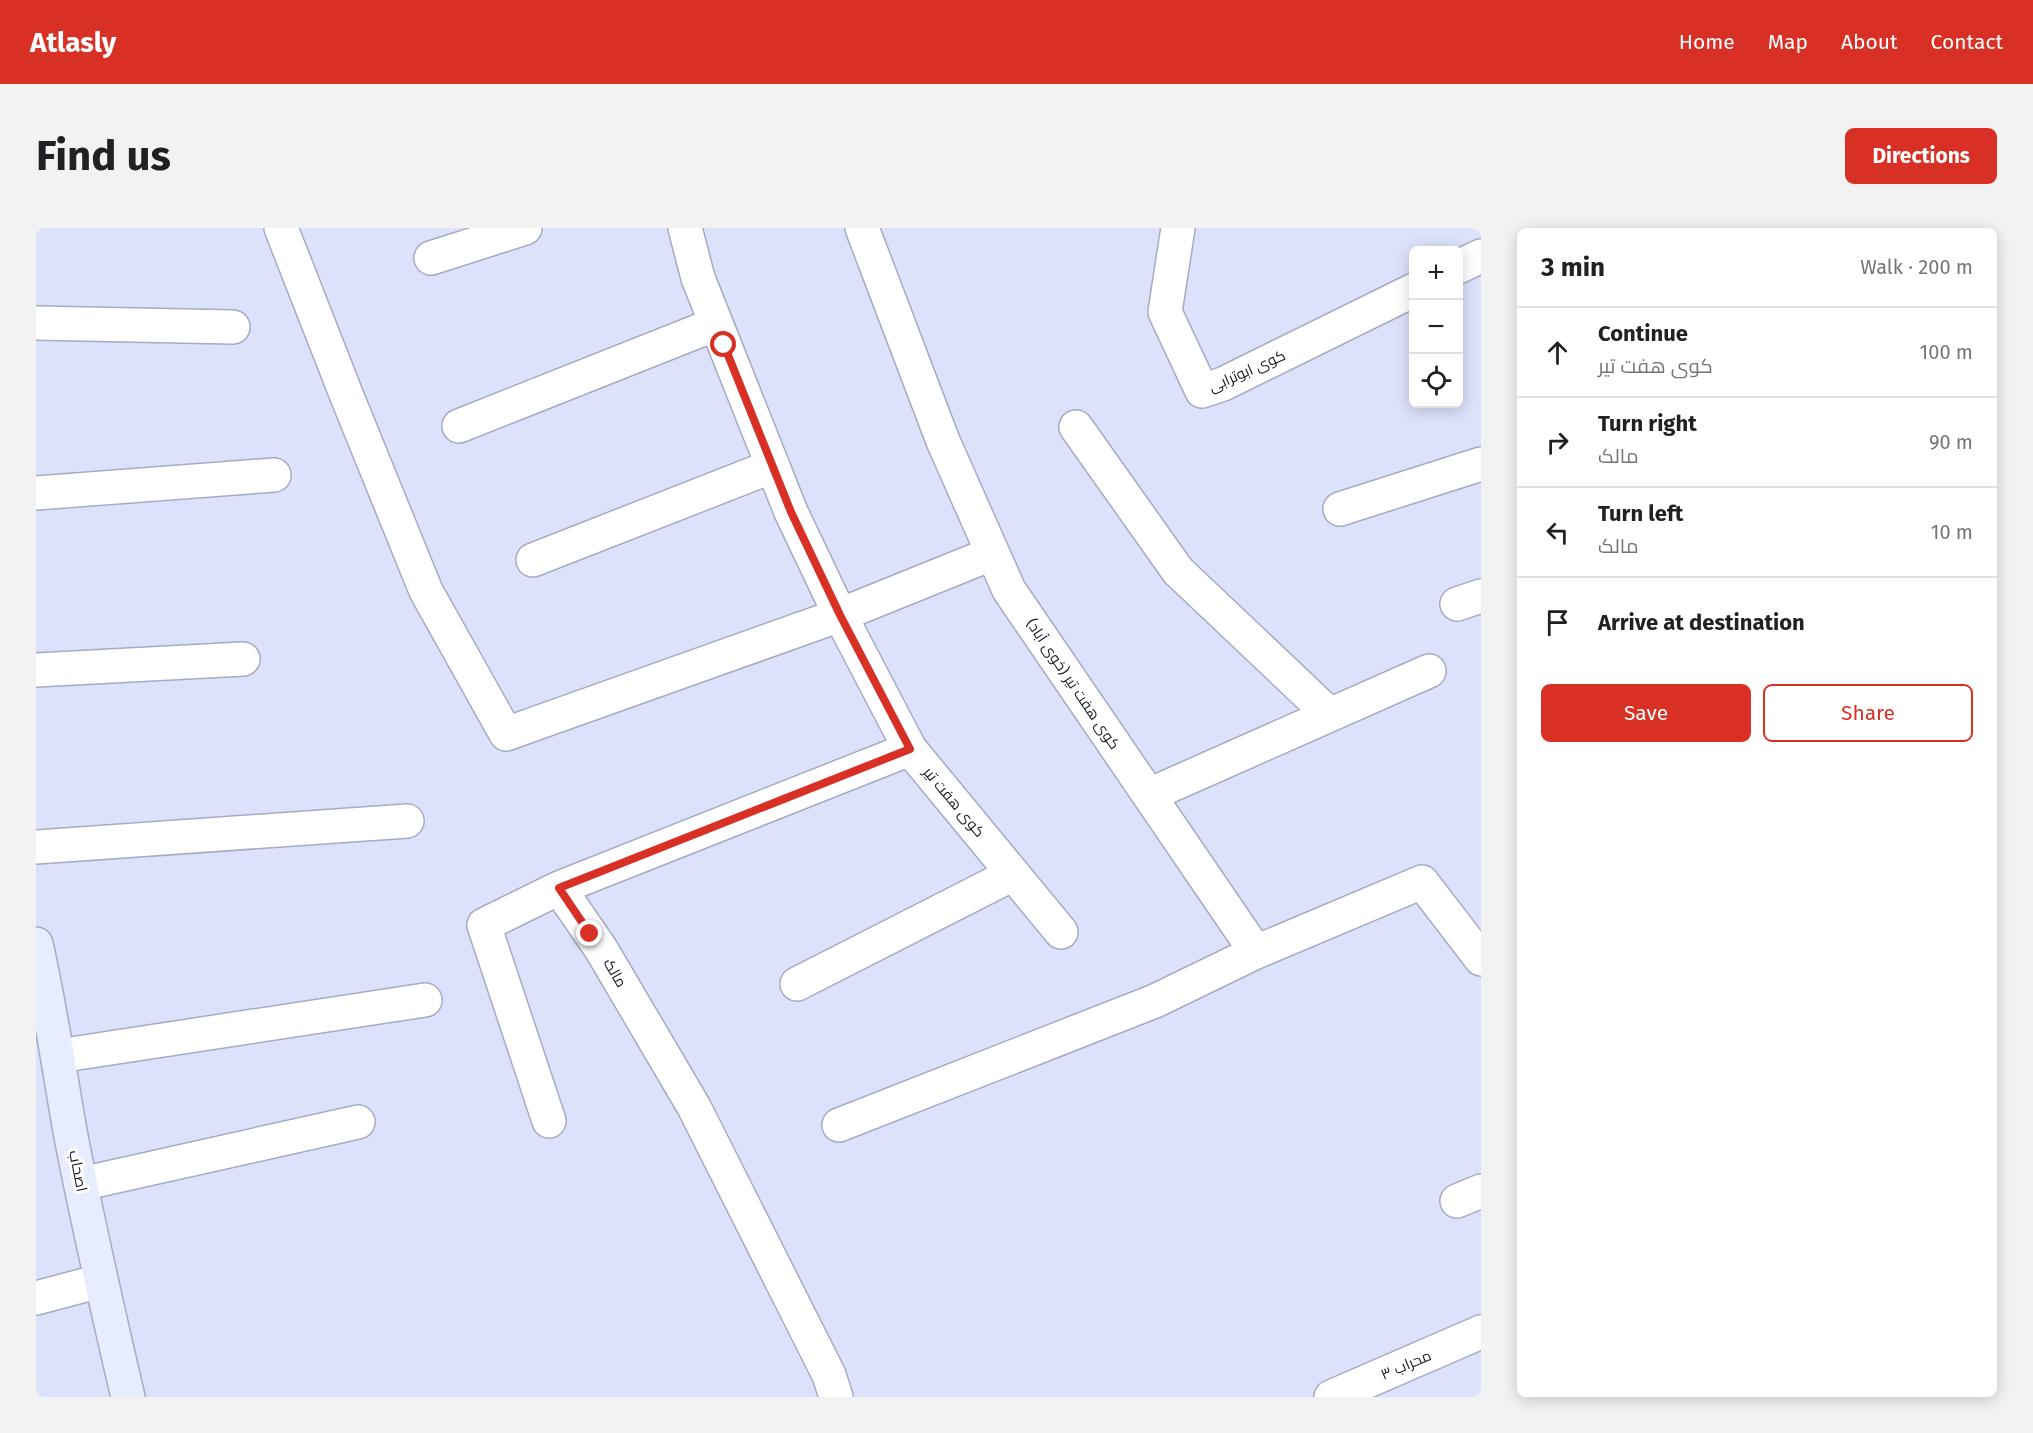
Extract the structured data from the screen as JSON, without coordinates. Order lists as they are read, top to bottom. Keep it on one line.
{"streets":{"main road":["اصحاب"],"street":["کوی ابوترابی","کوی هفت تیر (خوی آباد)","کوی هفت تیر","مالک","محراب ۳"]},"page":{"header":"Atlasly","nav":["Home","Map","About","Contact"],"buttons":["Directions",["Save","Share"]],"title":"Find us","heading":["3 min","Walk · 200 m"],"map_buttons":["+","−"],"list":[["Continue","کوی هفت تیر","100 m"],["Turn right","مالک","90 m"],["Turn left","مالک","10 m"],"Arrive at destination"]}}
